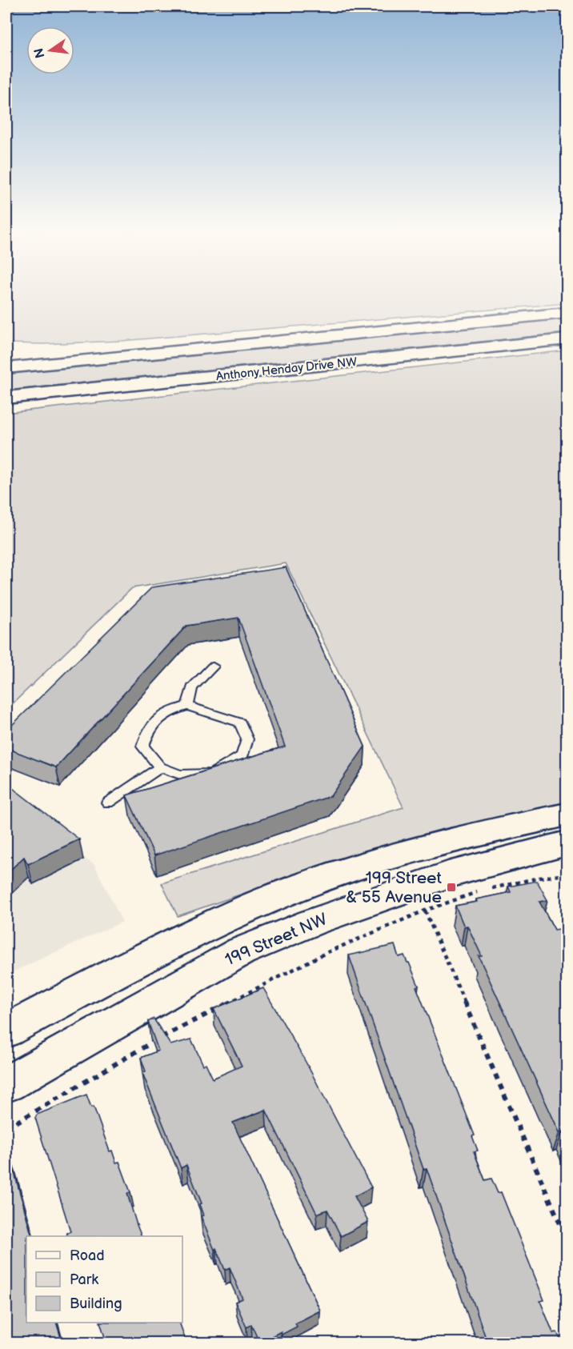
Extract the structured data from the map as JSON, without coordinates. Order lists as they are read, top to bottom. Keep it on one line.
{"streets":{"main road":["Anthony Henday Drive NW","199 Street NW"]},"places":{"transit":["199 Street & 55 Avenue"]},"legend":["Road","Park","Building"],"north":"left"}
